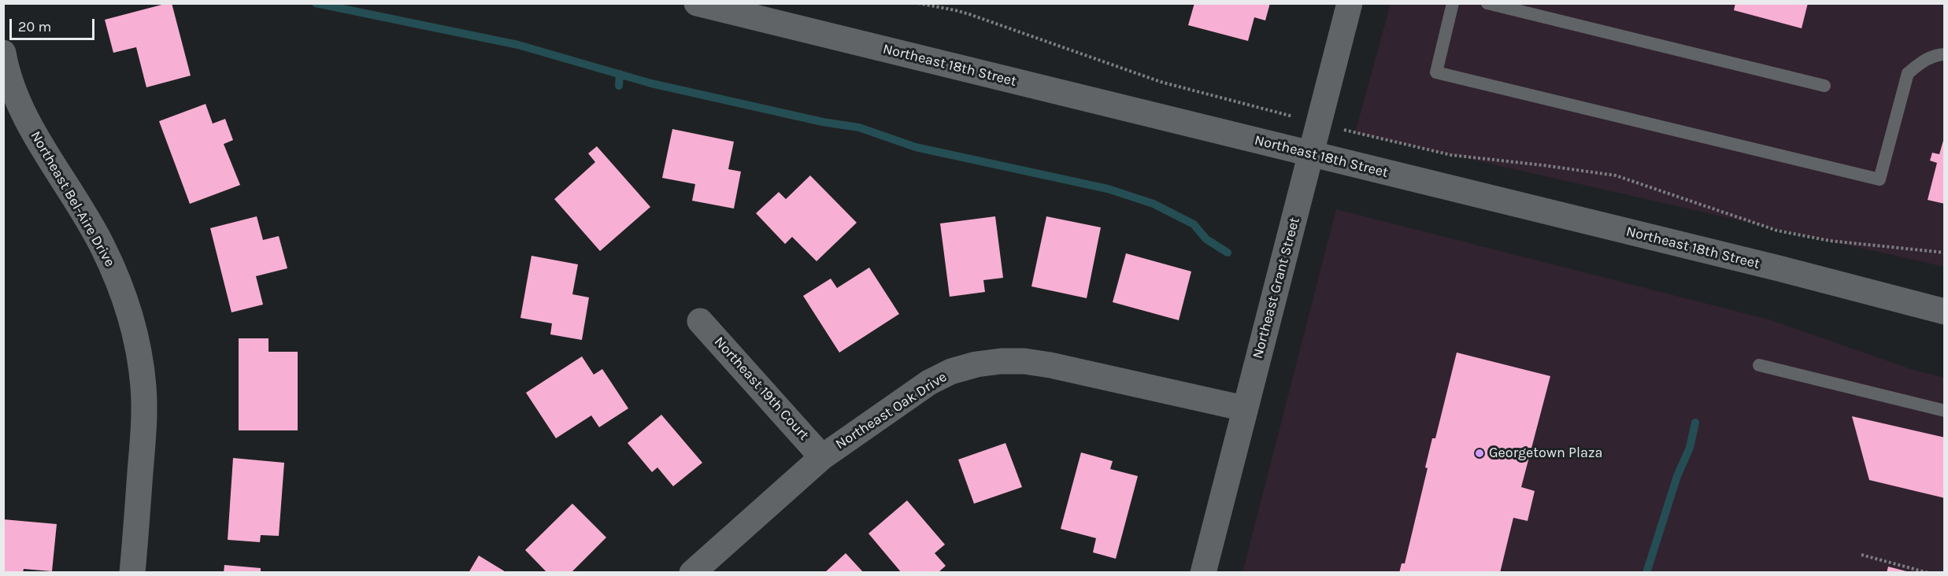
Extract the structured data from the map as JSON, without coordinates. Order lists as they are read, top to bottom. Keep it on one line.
{"streets":{"street":["Northeast 18th Street","Northeast Bel-Aire Drive","Northeast Grant Street","Northeast 19th Court","Northeast Oak Drive"]},"crossings":[["Northeast 18th Street","Northeast Grant Street"],["Northeast Grant Street","Northeast Oak Drive"],["Northeast 19th Court","Northeast Oak Drive"]],"places":["Georgetown Plaza"],"scale_bar":"20 m"}
